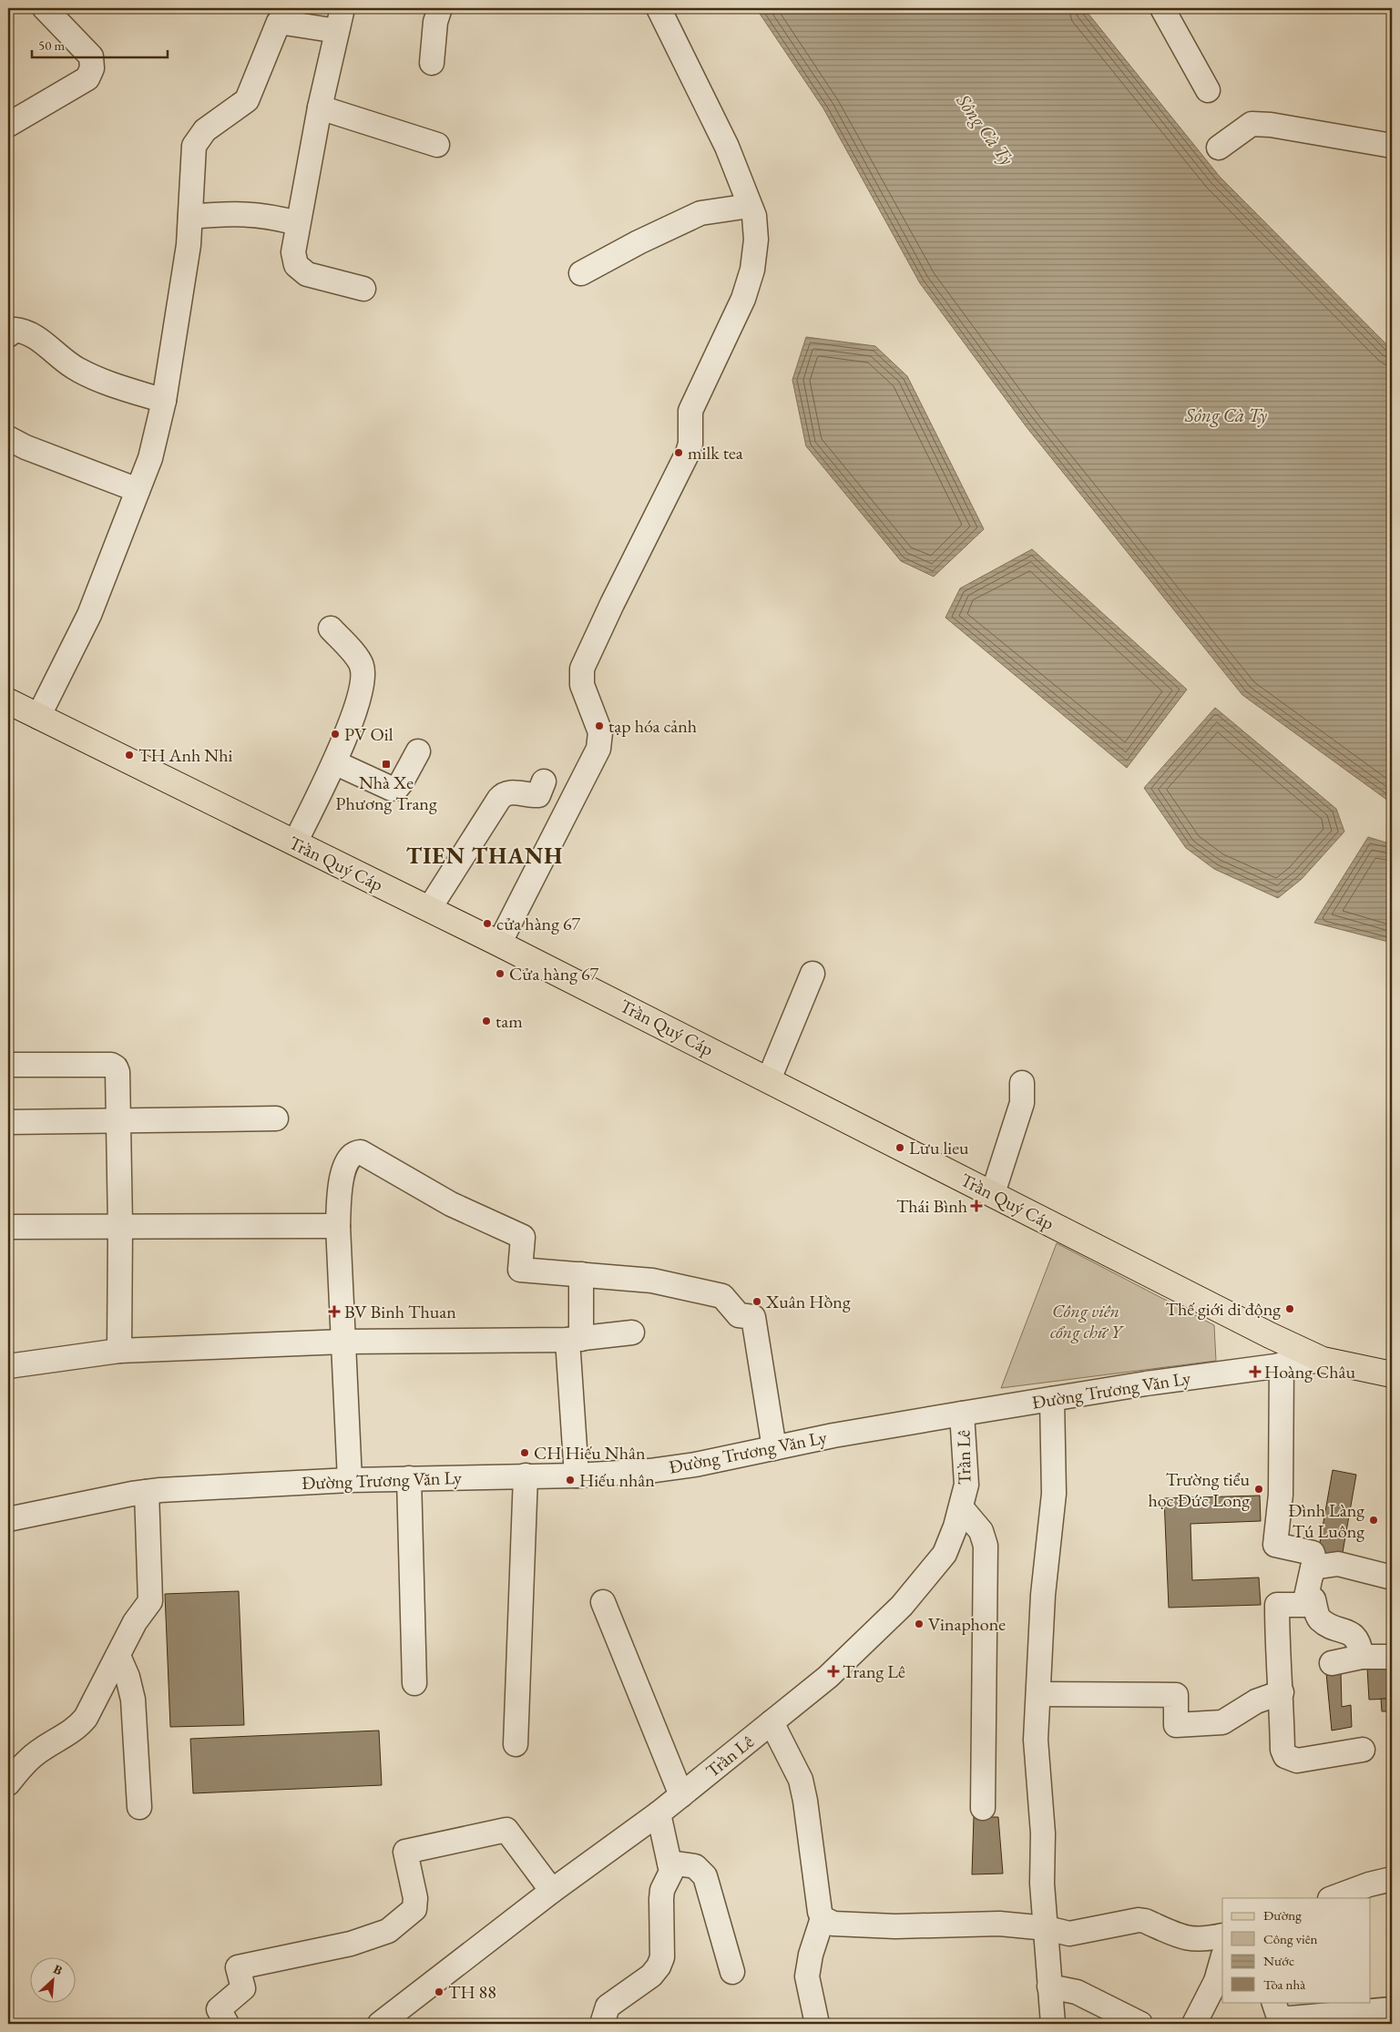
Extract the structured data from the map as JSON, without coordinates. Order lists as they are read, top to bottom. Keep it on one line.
{"streets":{"main road":["Trần Quý Cáp"],"street":["Đường Trương Văn Ly","Trần Lê"]},"crossings":[["Trần Quý Cáp","Đường Trương Văn Ly"],["Đường Trương Văn Ly","Trần Lê"]],"districts":["TIEN THANH"],"water":["Sông Cà Ty"],"parks":["Công viên cổng chữ Y"],"places":{"other":["milk tea","tạp hóa cảnh","PV Oil","TH Anh Nhi","cửa hàng 67","Cửa hàng 67","tam","Lưu lieu","Xuân Hồng","Thế giới di động","CH Hiếu Nhân","Hiếu nhân","Trường tiểu học Đức Long","Đình Làng Tú Luông","Vinaphone","TH 88"],"transit":["Nhà Xe Phương Trang"],"health":["Thái Bình","BV Binh Thuan","Hoàng Châu","Trang Lê"]},"legend":["Đường","Công viên","Nước","Tòa nhà"],"scale_bar":"50 m","north":"top right"}
